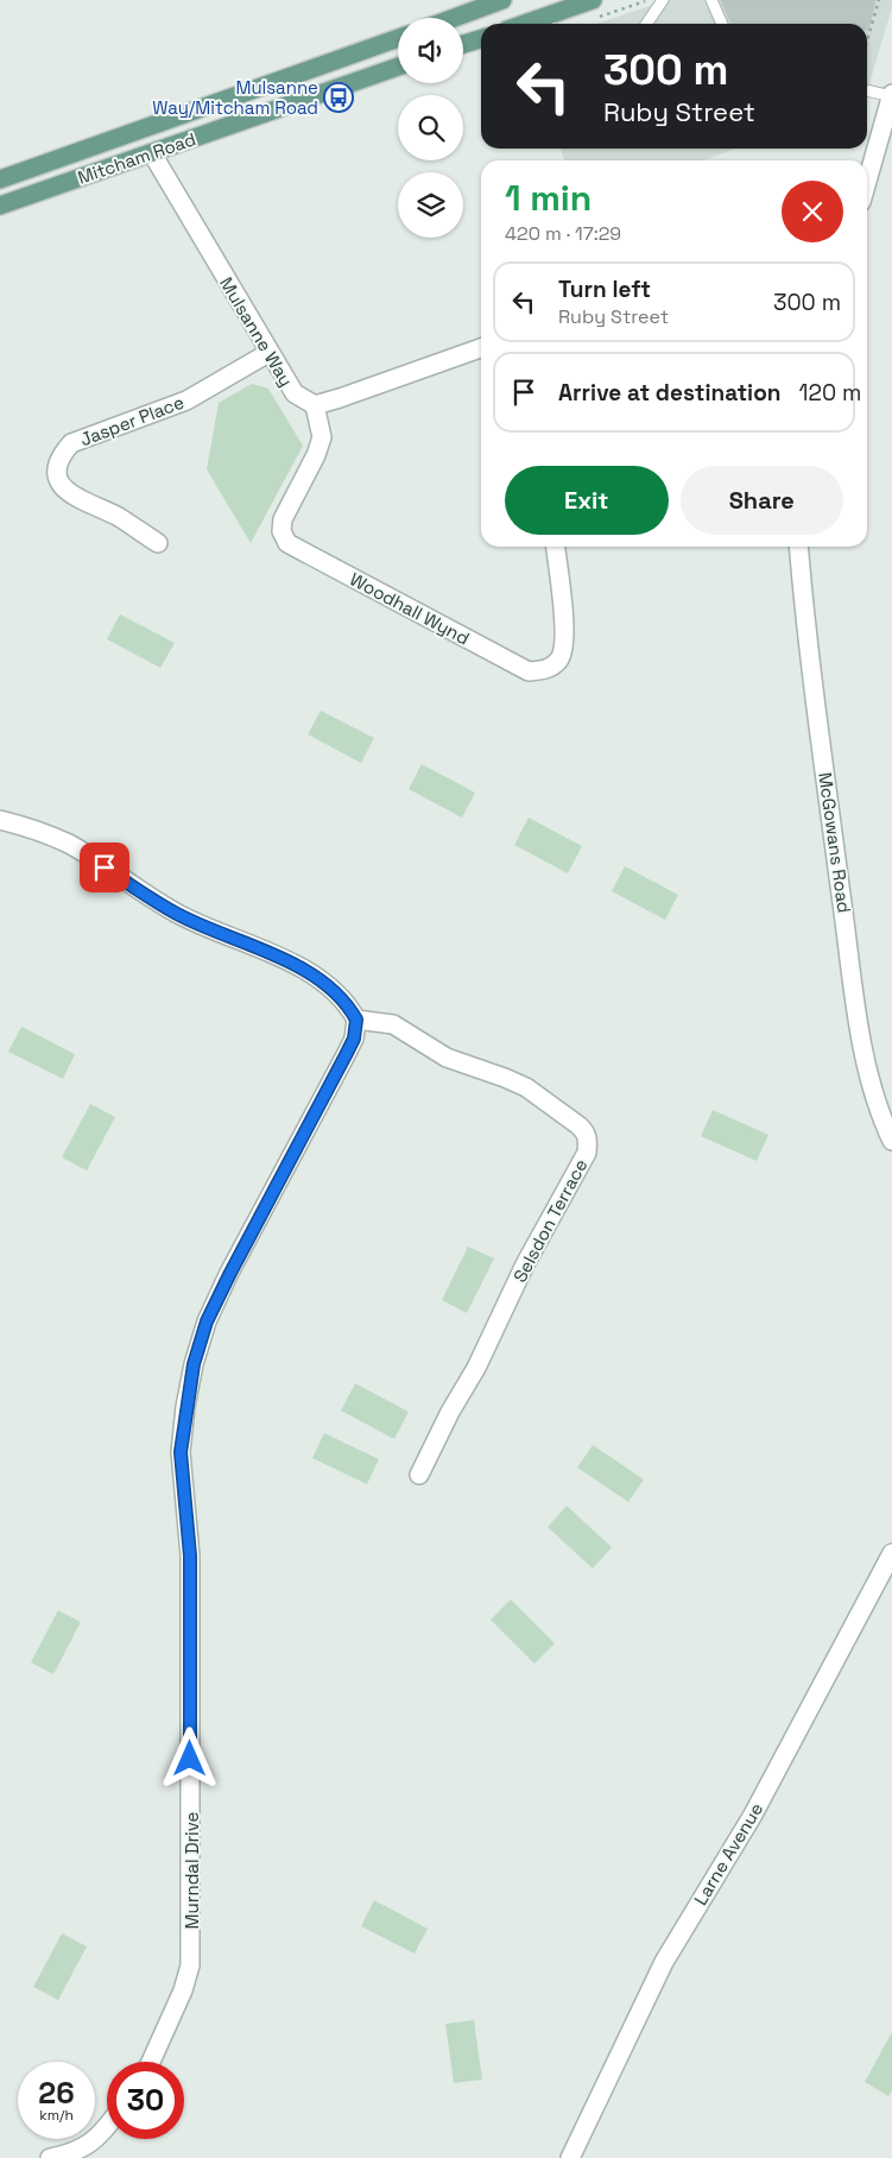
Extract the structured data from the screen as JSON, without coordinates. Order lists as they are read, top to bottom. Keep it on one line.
{"streets":{"main road":["Mitcham Road"],"street":["Mulsanne Way","Jasper Place","Woodhall Wynd","McGowans Road","Selsdon Terrace","Larne Avenue","Murndal Drive"]},"crossings":[["Mitcham Road","Mulsanne Way"],["Mulsanne Way","Jasper Place"],["Mulsanne Way","Woodhall Wynd"],["Selsdon Terrace","Murndal Drive"]],"places":{"bus stop":["Mulsanne Way/Mitcham Road"]},"page":{"turn":["300 m","Ruby Street"],"heading":["1 min","420 m · 17:29"],"list":[{"name":"Turn left","note":"Ruby Street","value":"300 m"},{"name":"Arrive at destination","value":"120 m"}],"buttons":["Exit","Share"],"speed":"26 km/h","limit":"30"}}
